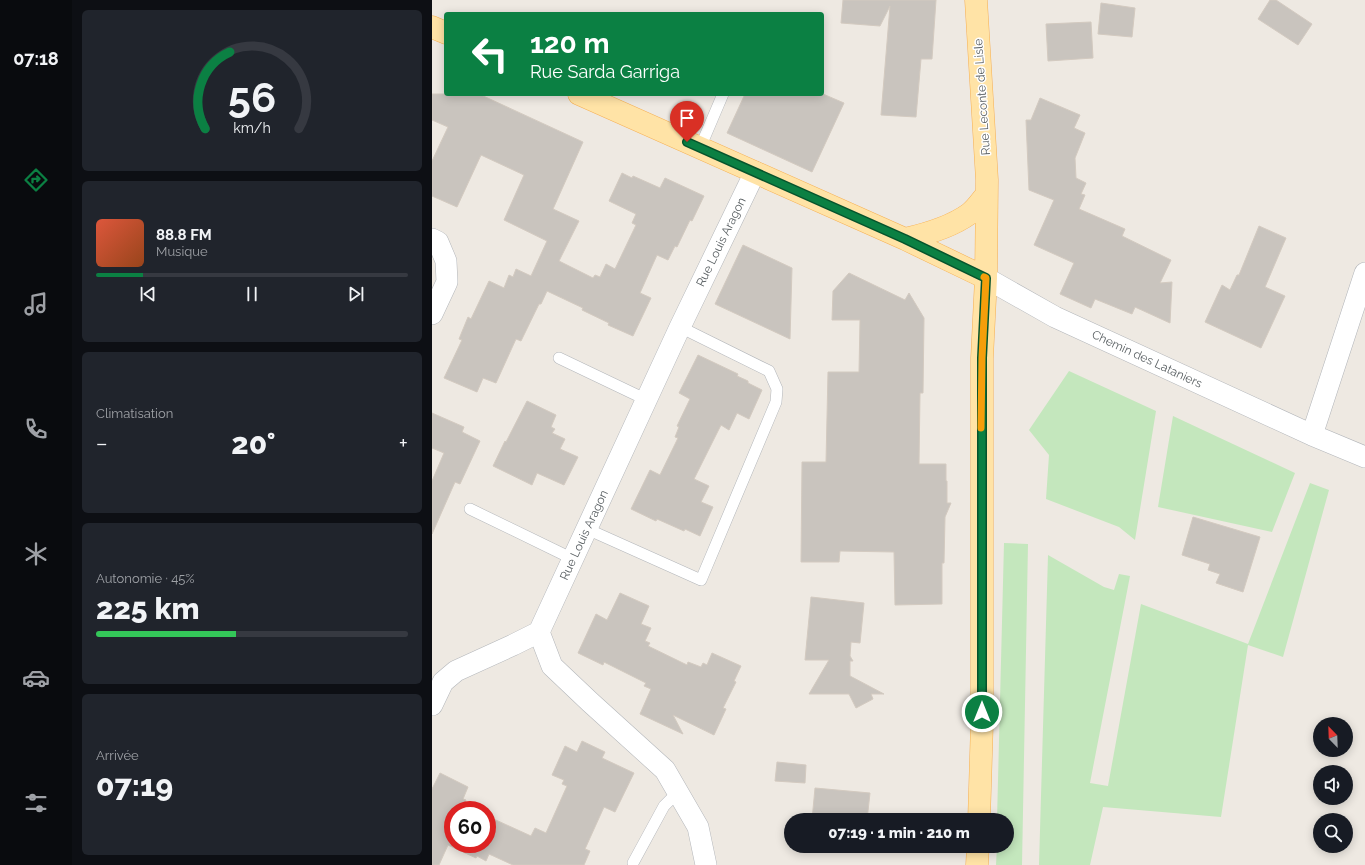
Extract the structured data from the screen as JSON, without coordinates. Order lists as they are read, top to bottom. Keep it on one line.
{"streets":{"main road":["Rue Leconte de Lisle"],"street":["Rue Louis Aragon","Chemin des Lataniers"]},"crossings":[["Rue Leconte de Lisle","Chemin des Lataniers"]],"north":"top left","page":{"tabs":"07:18","turn":["120 m","Rue Sarda Garriga"],"song":["88.8 FM","Musique"],"tile":["Climatisation",["Autonomie · 45%","225 km"],["Arrivée","07:19"]],"heat":["−","20°","+"],"limit":"60","trip":"07:19 · 1 min · 210 m","gauge":["56","km/h"]}}
